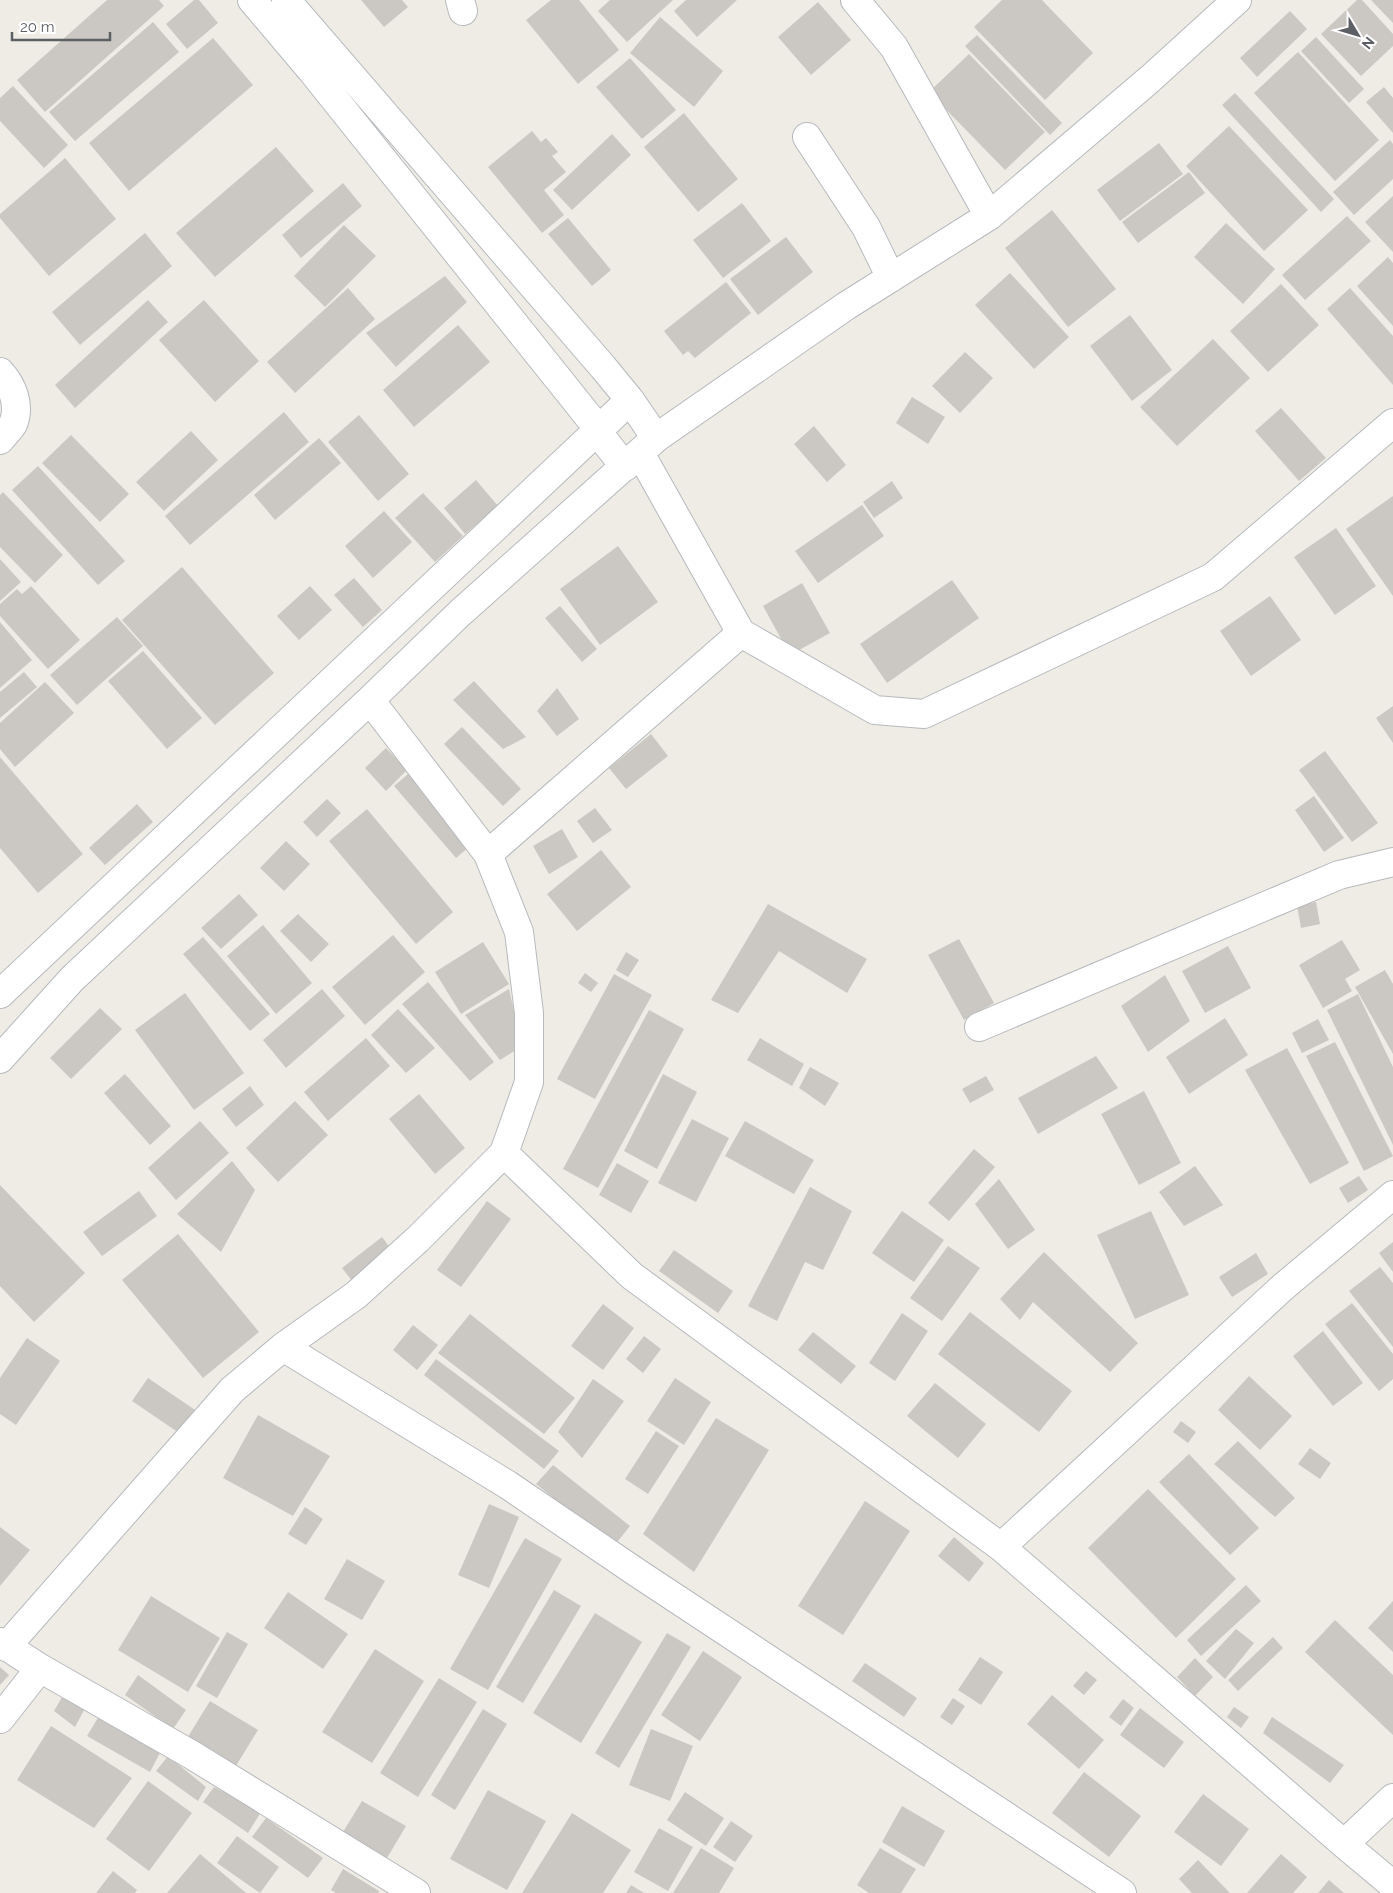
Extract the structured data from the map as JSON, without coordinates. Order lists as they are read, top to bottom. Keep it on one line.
{"scale_bar":"20 m","north":"bottom right"}
